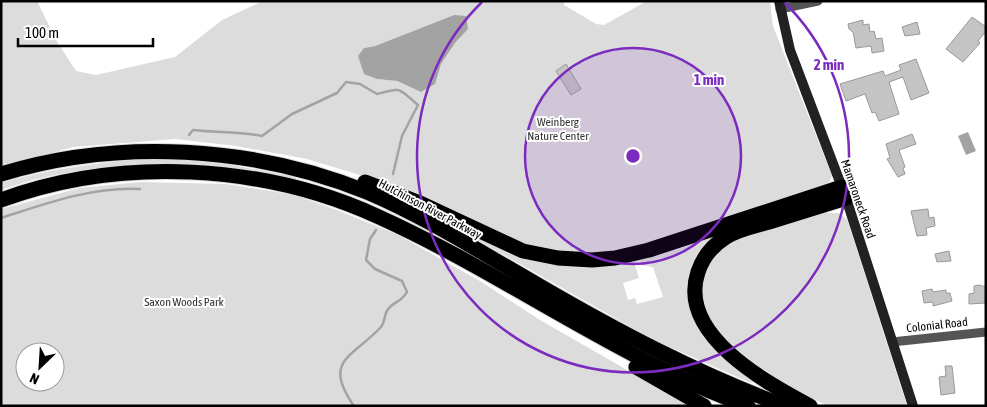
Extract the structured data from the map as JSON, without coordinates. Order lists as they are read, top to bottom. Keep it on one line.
{"streets":{"highway":["Hutchinson River Parkway"],"street":["Mamaroneck Road","Colonial Road"]},"crossings":[["Mamaroneck Road","Colonial Road"]],"parks":["Weinberg Nature Center","Saxon Woods Park"],"scale_bar":"100 m","north":"bottom left","rings":["2 min","1 min"]}
